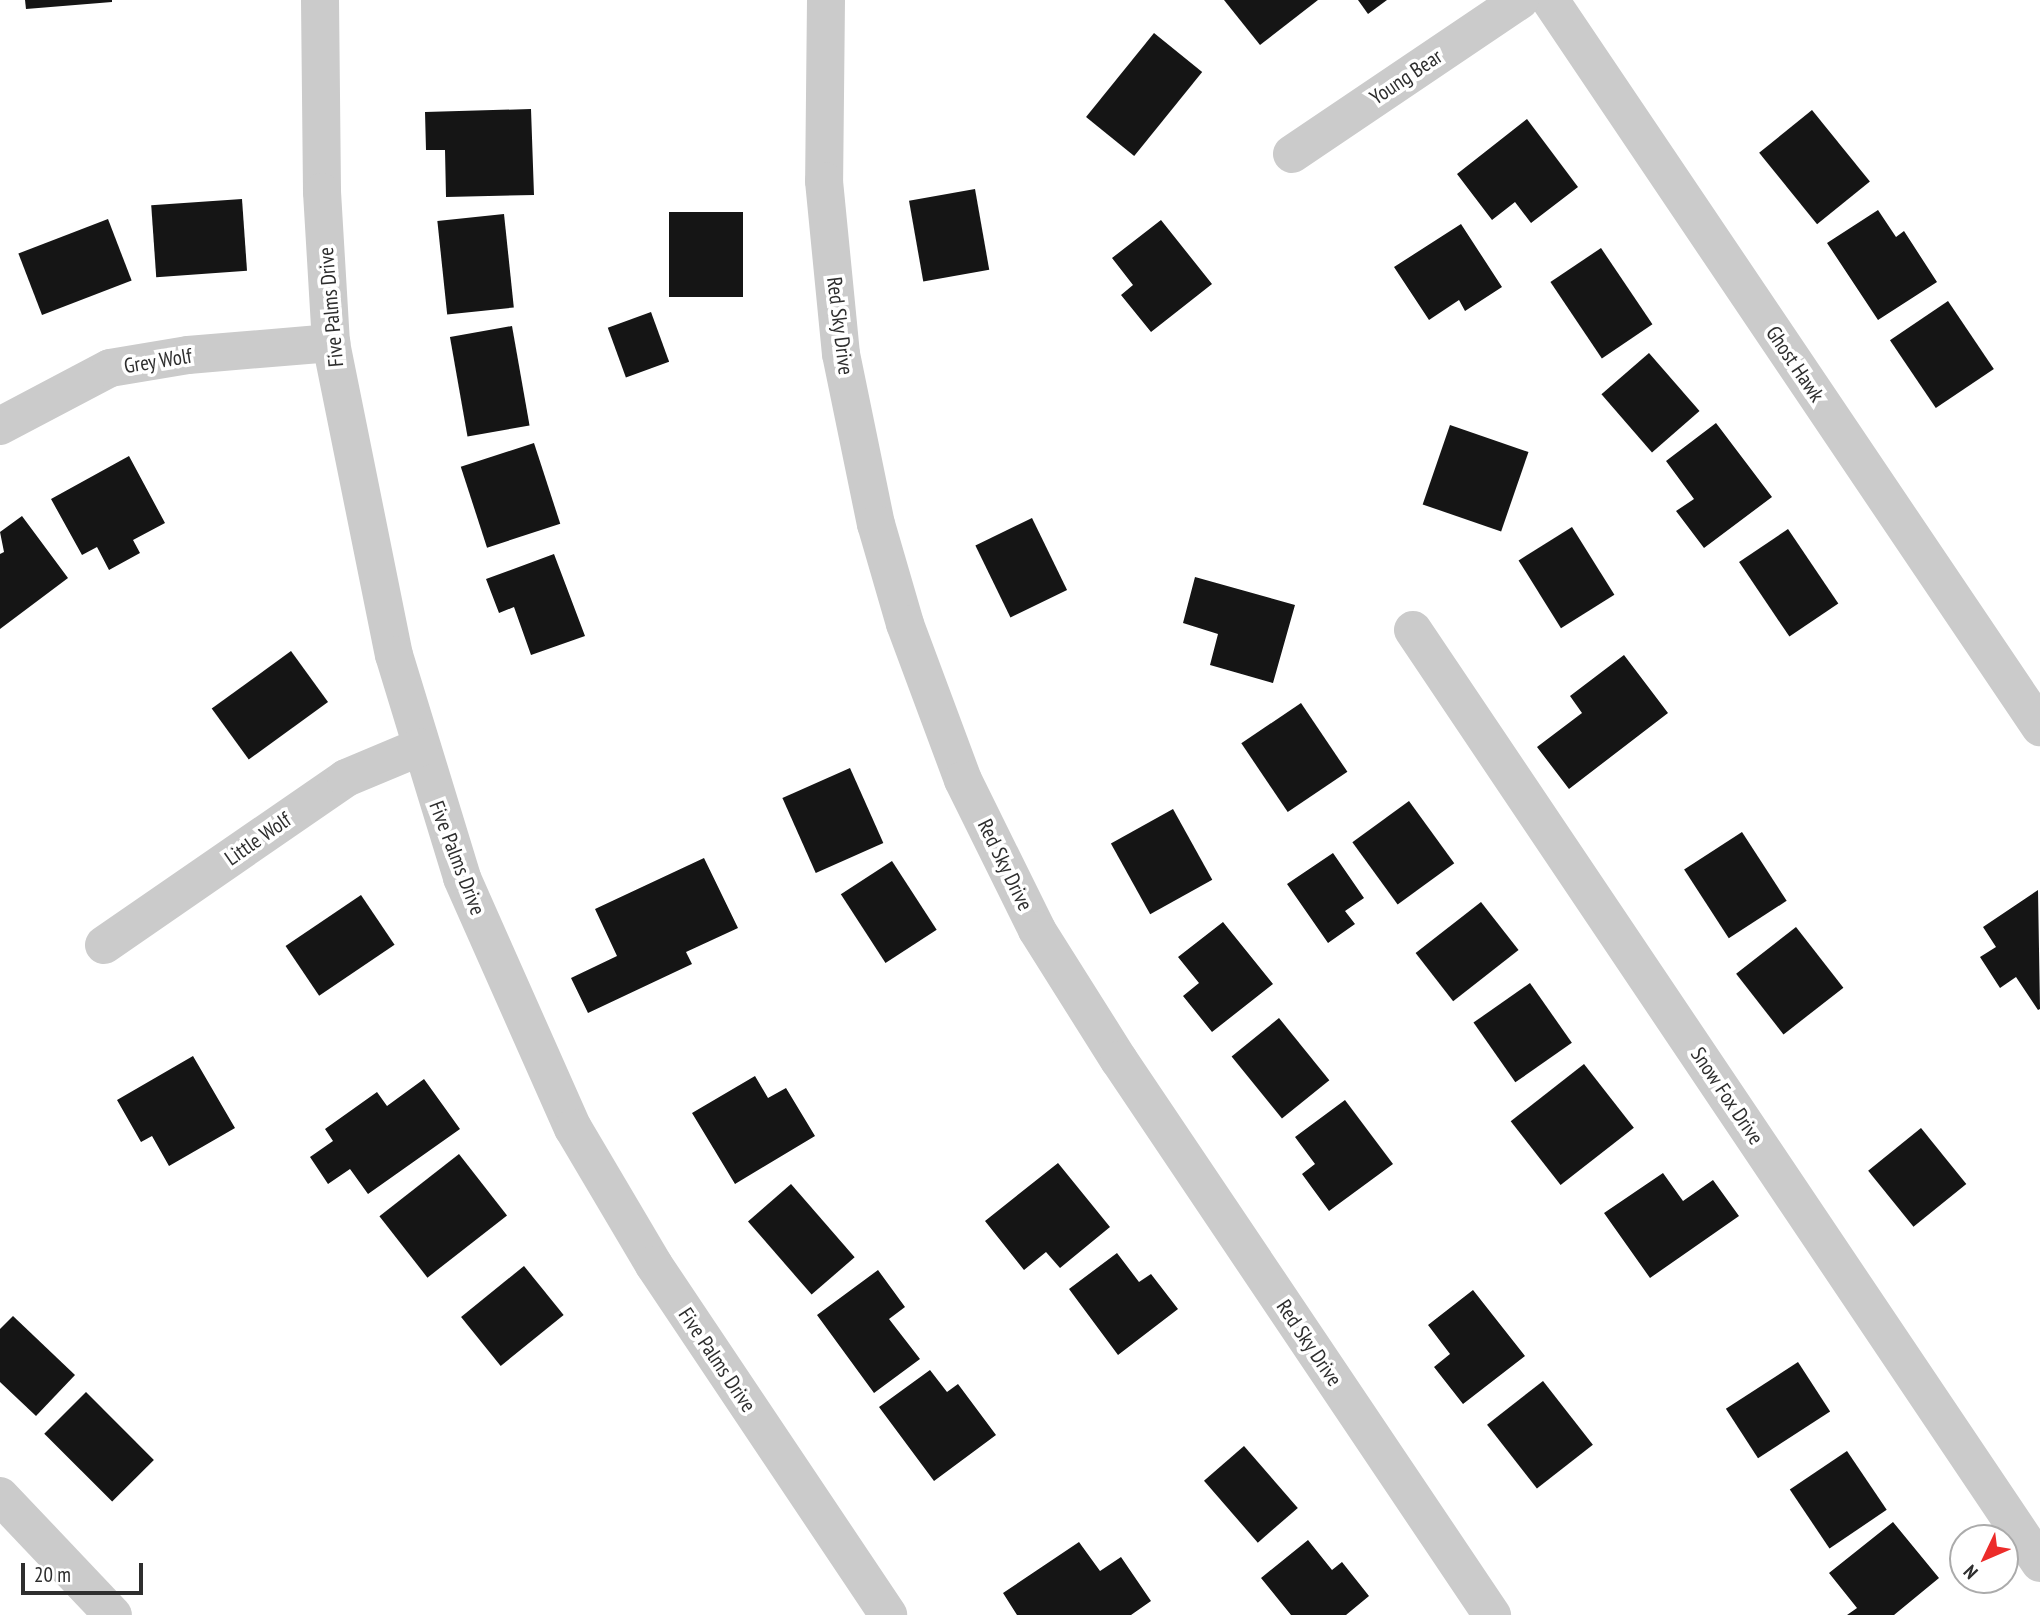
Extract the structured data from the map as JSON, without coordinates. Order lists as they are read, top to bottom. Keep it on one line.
{"streets":{"street":["Young Bear","Five Palms Drive","Red Sky Drive","Grey Wolf","Ghost Hawk","Little Wolf","Snow Fox Drive"]},"crossings":[["Five Palms Drive","Grey Wolf"],["Five Palms Drive","Little Wolf"]],"scale_bar":"20 m","north":"bottom left"}
